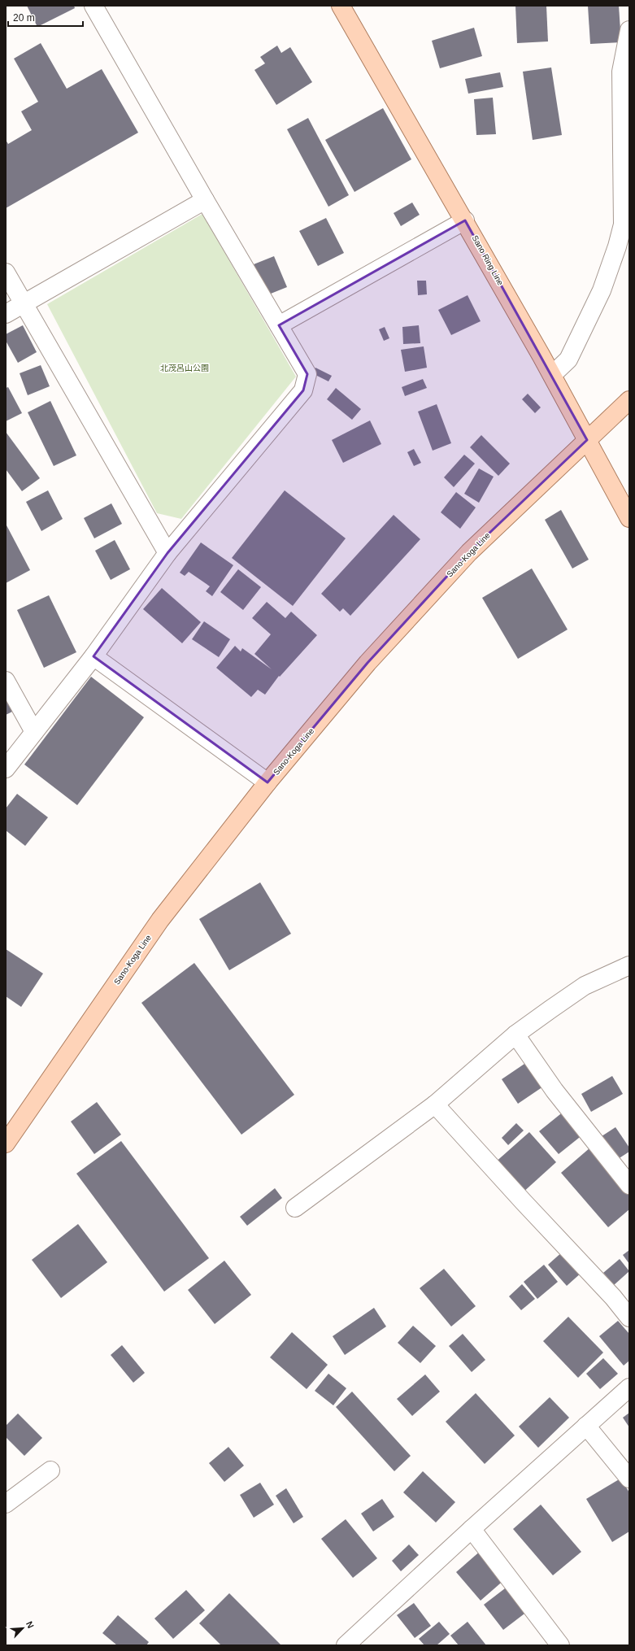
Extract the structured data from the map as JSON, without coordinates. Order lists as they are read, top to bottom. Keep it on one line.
{"streets":{"main road":["Sano Ring Line","Sano-Koga Line"]},"crossings":[["Sano Ring Line","Sano-Koga Line"]],"parks":["北茂呂山公園"],"scale_bar":"20 m","north":"top right"}
